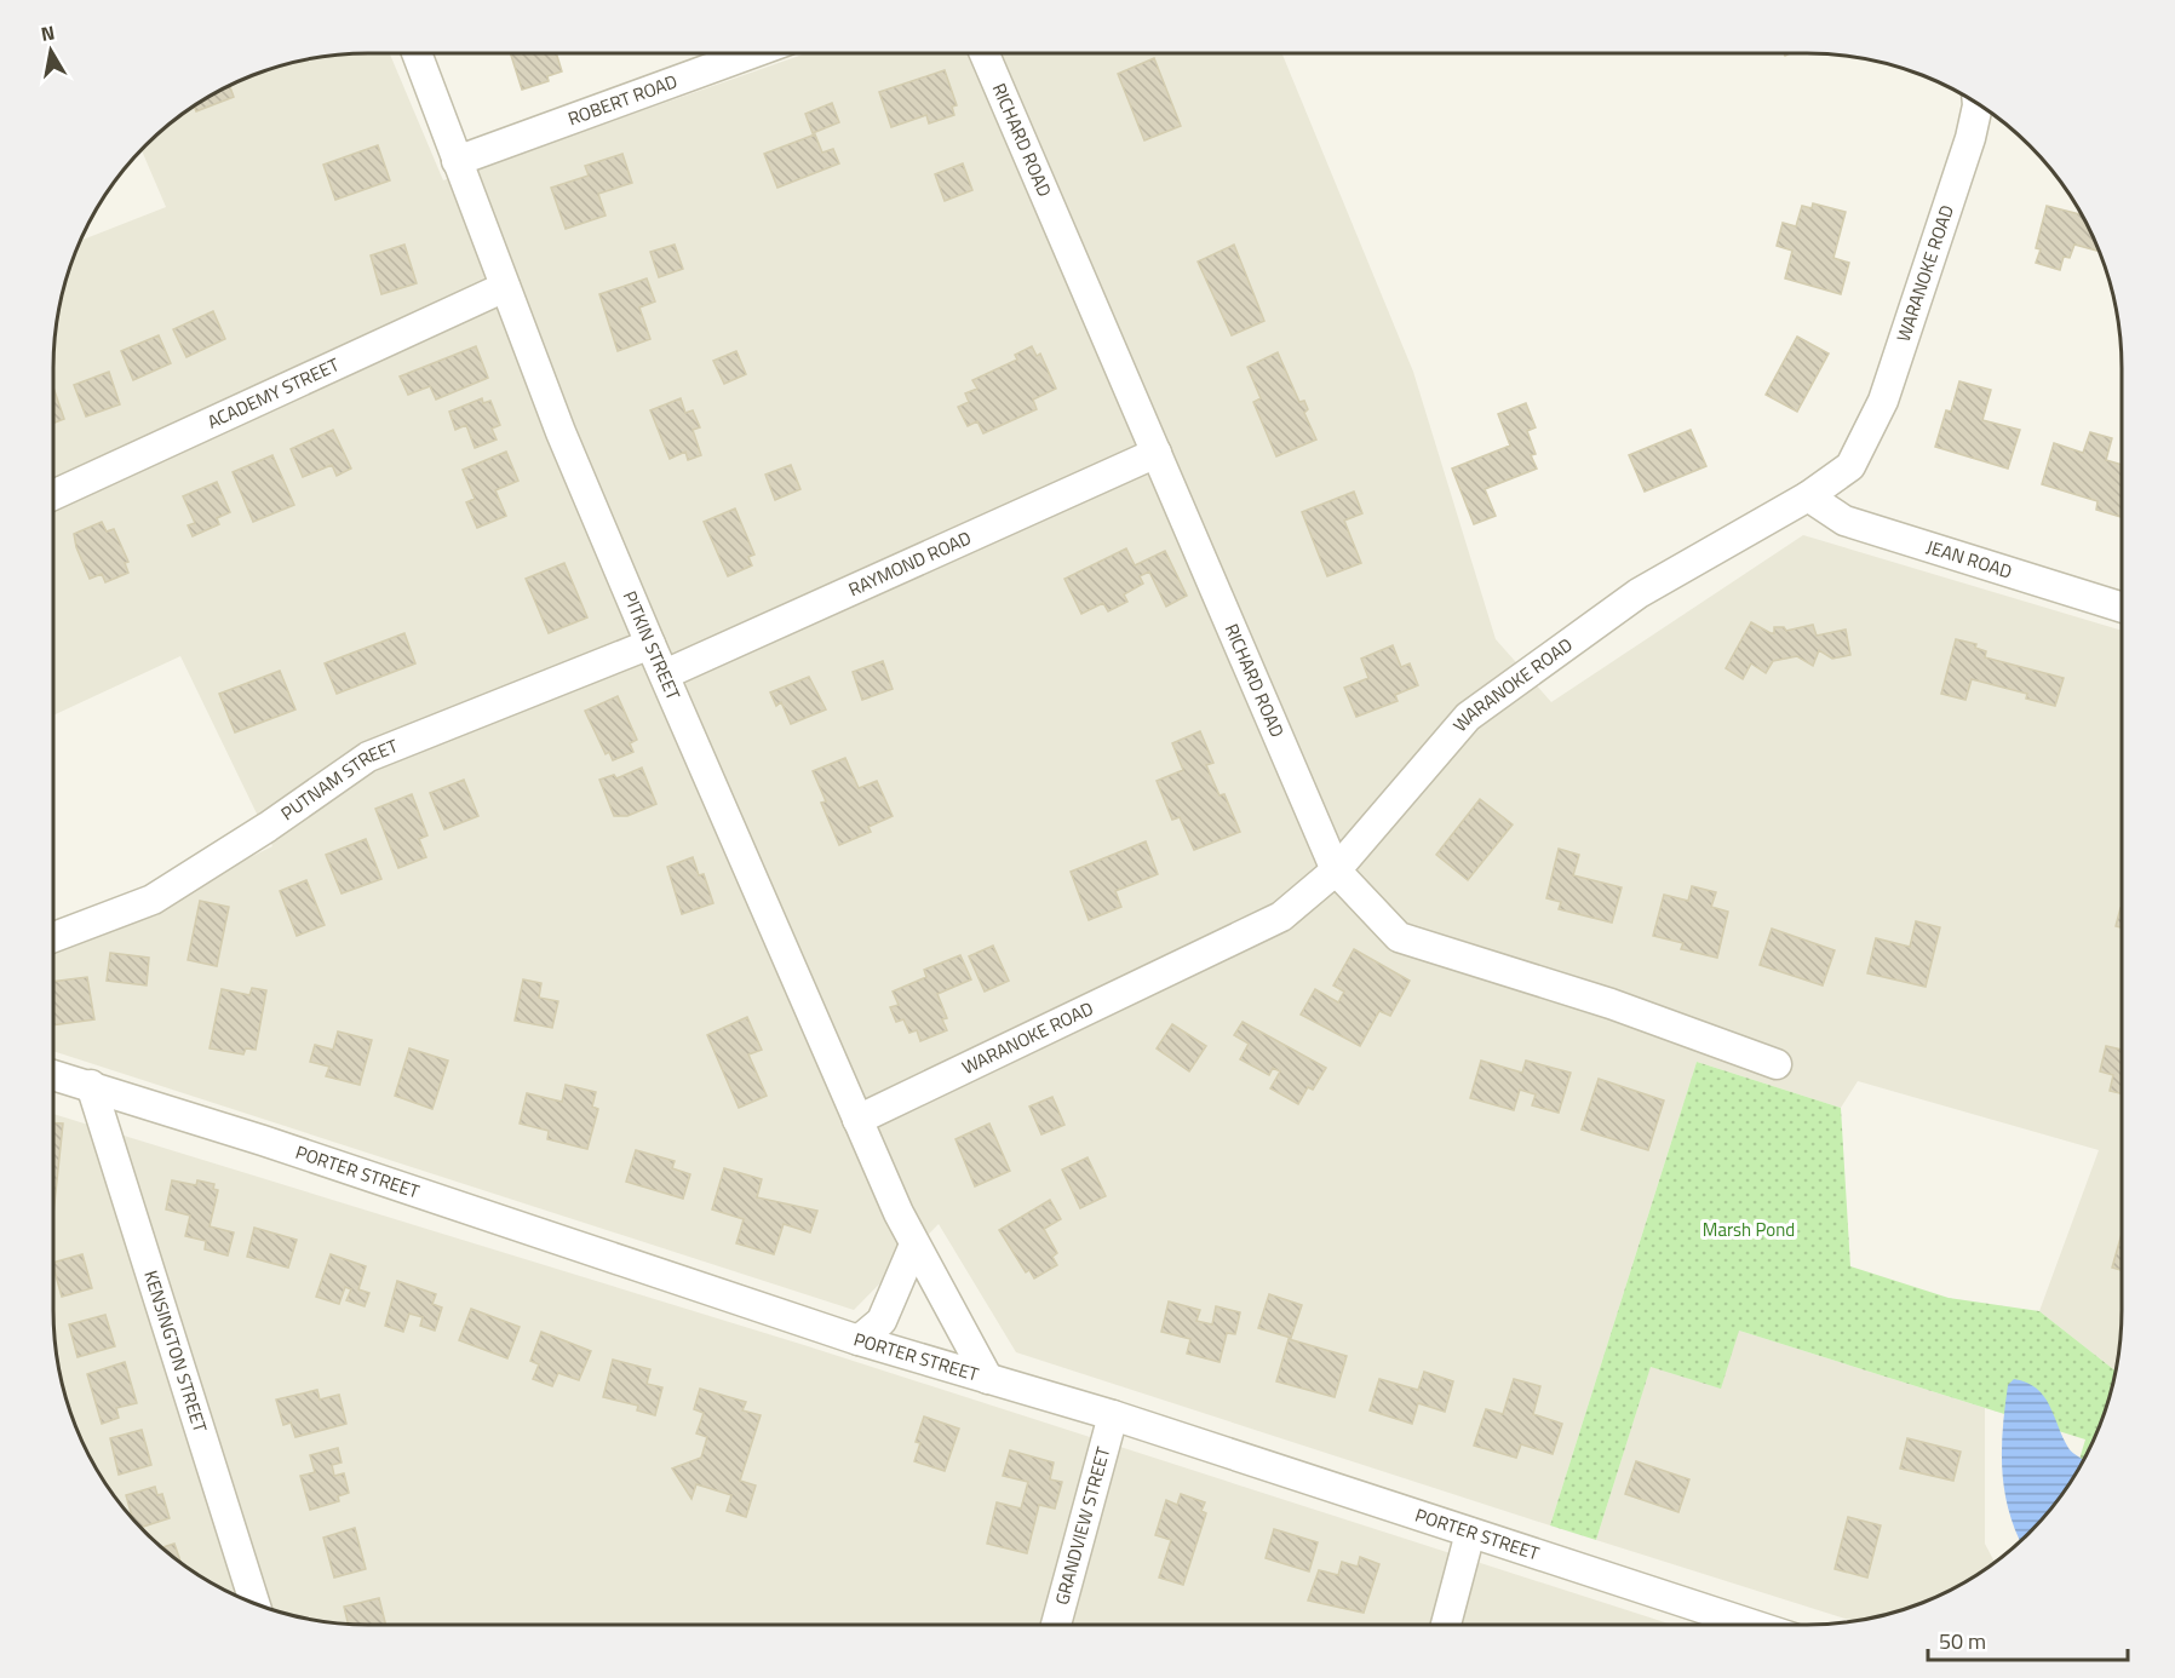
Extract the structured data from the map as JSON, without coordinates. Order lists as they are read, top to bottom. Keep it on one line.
{"streets":{"street":["ROBERT ROAD","RICHARD ROAD","WARANOKE ROAD","ACADEMY STREET","JEAN ROAD","RAYMOND ROAD","PITKIN STREET","PUTNAM STREET","PORTER STREET","KENSINGTON STREET","GRANDVIEW STREET"]},"crossings":[["ROBERT ROAD","PITKIN STREET"],["RICHARD ROAD","WARANOKE ROAD"],["RICHARD ROAD","RAYMOND ROAD"],["WARANOKE ROAD","JEAN ROAD"],["WARANOKE ROAD","PITKIN STREET"],["ACADEMY STREET","PITKIN STREET"],["RAYMOND ROAD","PITKIN STREET"],["PITKIN STREET","PUTNAM STREET"],["PITKIN STREET","PORTER STREET"],["PORTER STREET","KENSINGTON STREET"],["PORTER STREET","GRANDVIEW STREET"]],"parks":["Marsh Pond"],"scale_bar":"50 m","north":"top"}
